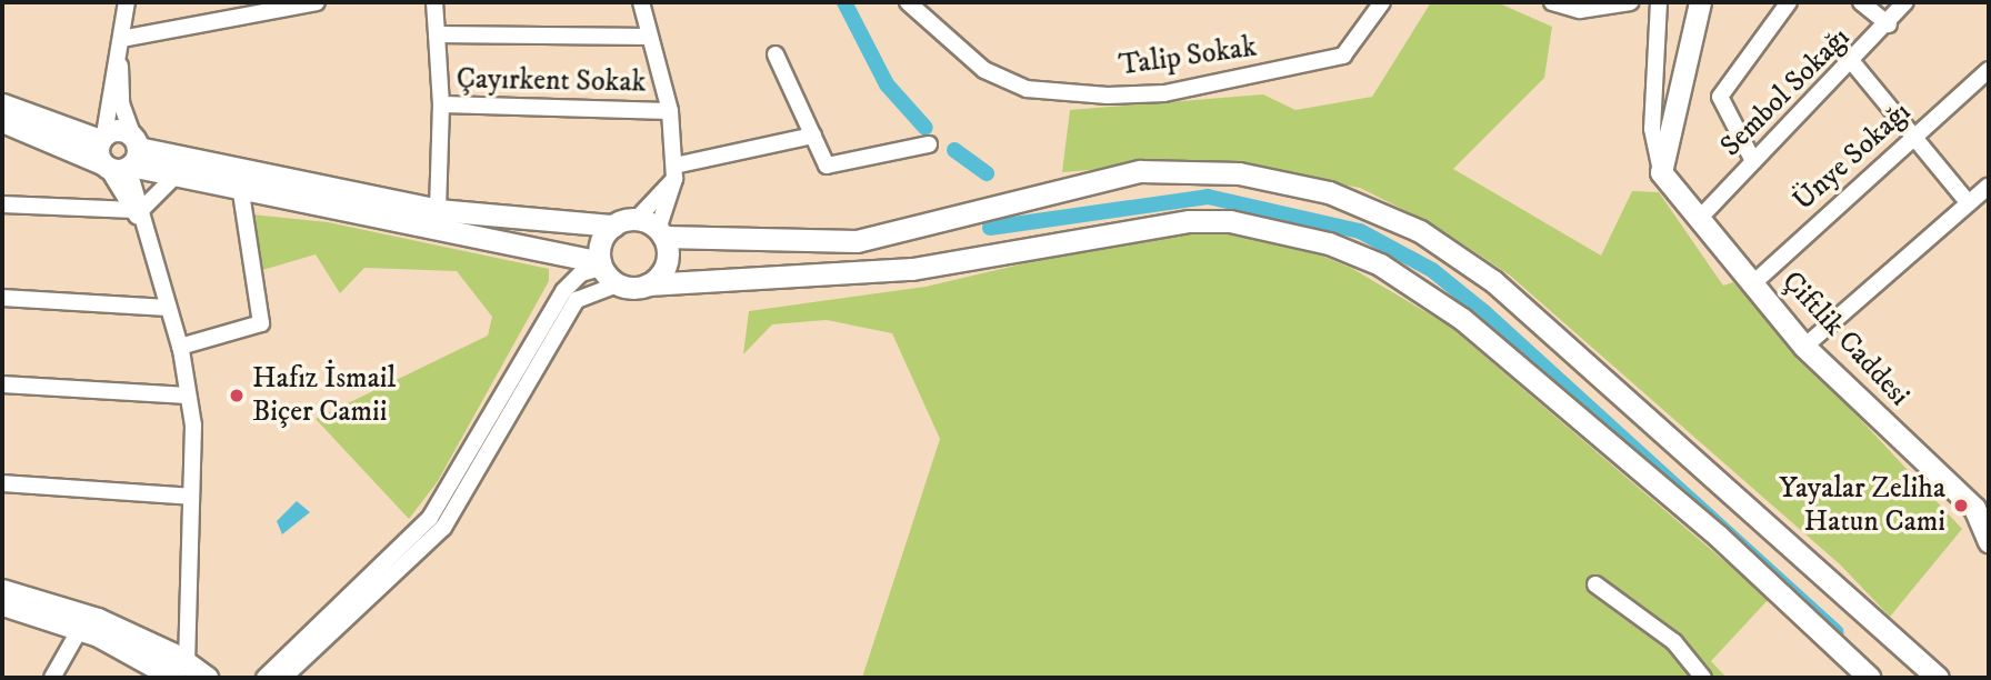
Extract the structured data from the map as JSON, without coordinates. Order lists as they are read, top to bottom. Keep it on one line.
{"streets":{"street":["Talip Sokak","Çayırkent Sokak","Sembol Sokağı","Ünye Sokağı","Çiftlik Caddesi"]},"crossings":[["Sembol Sokağı","Çiftlik Caddesi"],["Ünye Sokağı","Çiftlik Caddesi"]],"places":["Hafız İsmail Biçer Camii","Yayalar Zeliha Hatun Cami"]}
